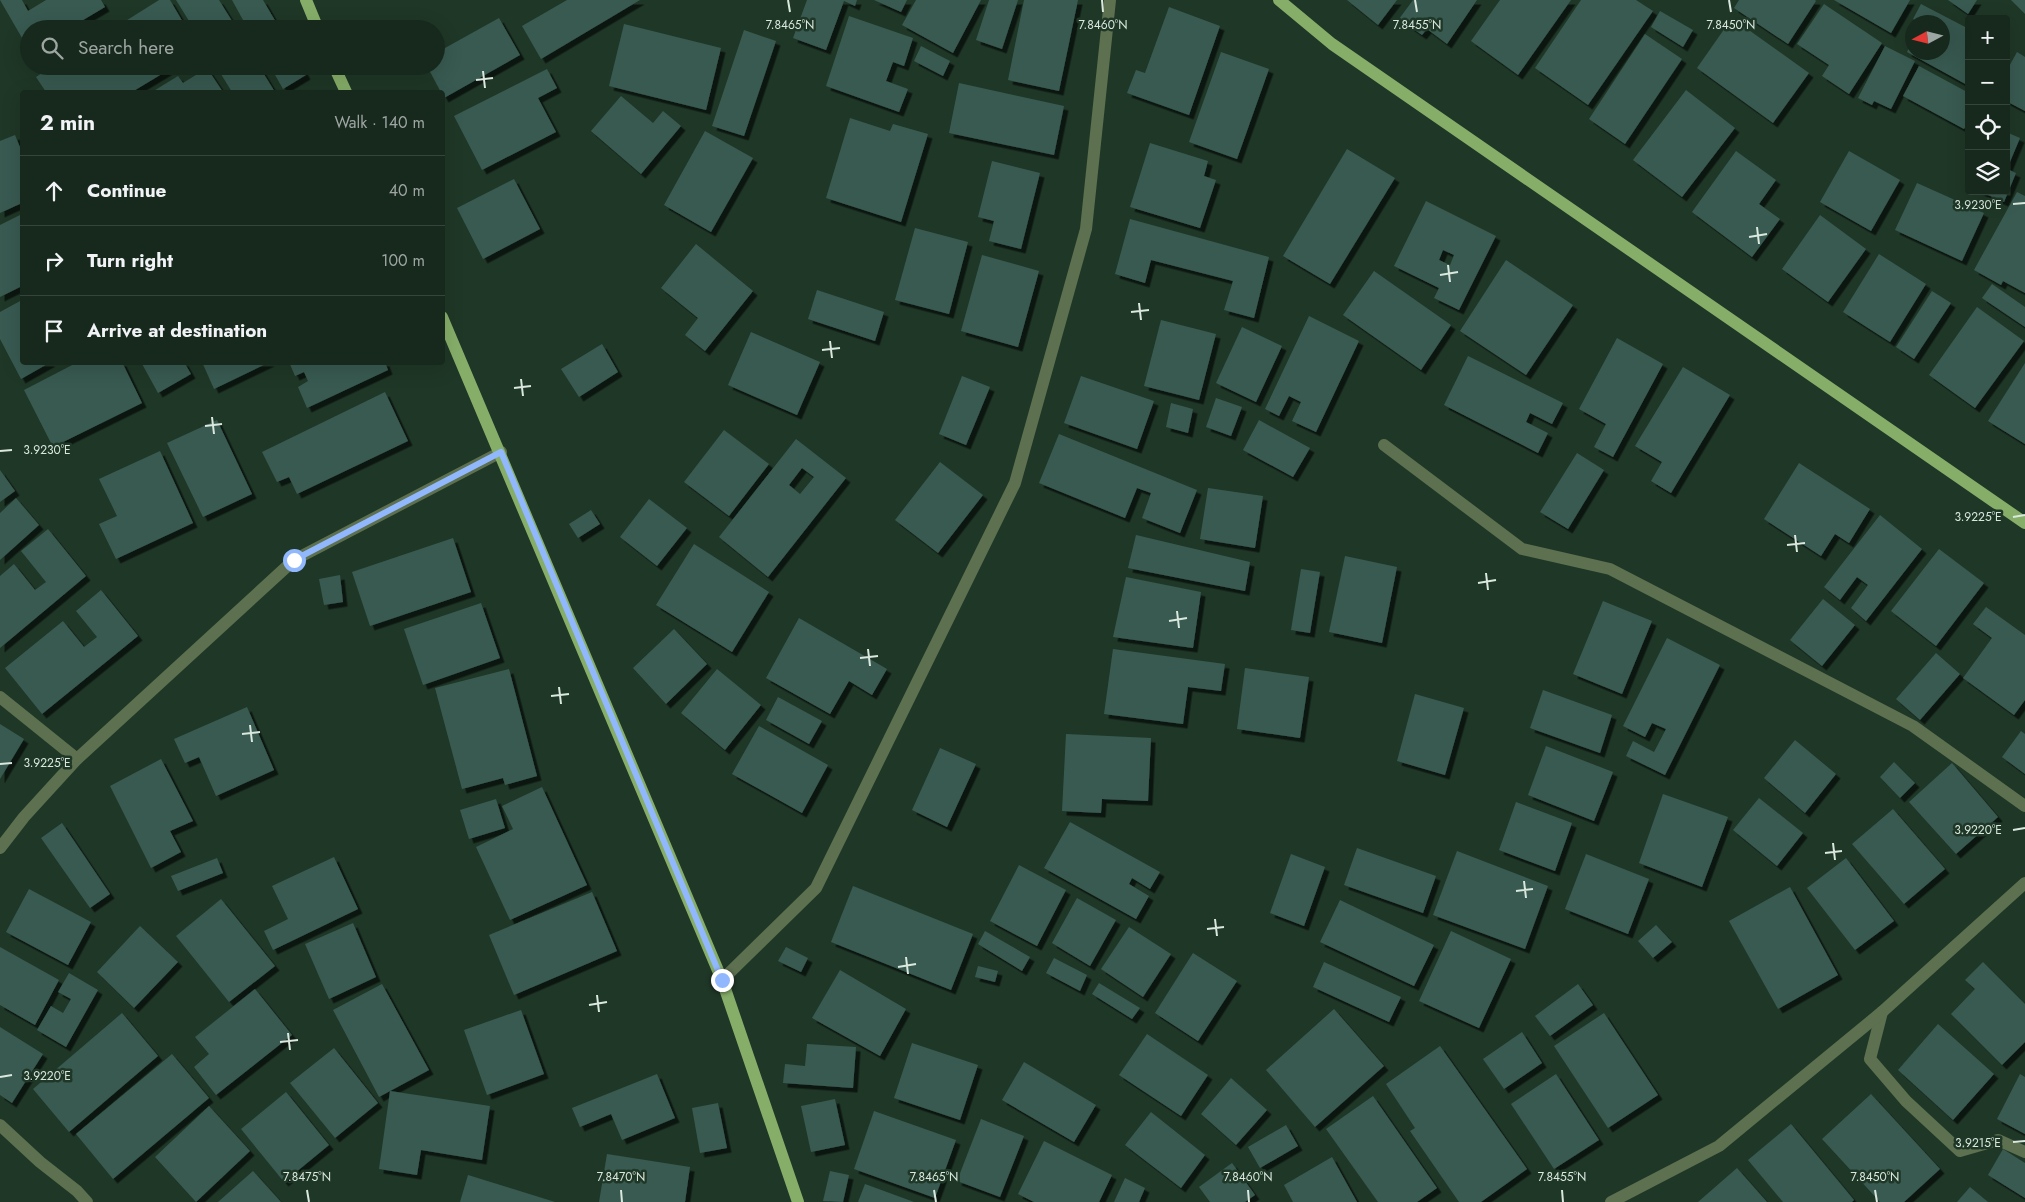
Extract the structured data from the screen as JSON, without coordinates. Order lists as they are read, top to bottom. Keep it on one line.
{"north":"left","page":{"map_buttons":["+","−"],"search":"Search here","heading":["2 min","Walk · 140 m"],"list":[["Continue","40 m"],["Turn right","100 m"],"Arrive at destination"]},"coordinates":["7.8465°N","7.8460°N","7.8455°N","7.8450°N","3.9230°E","3.9225°E","3.9220°E","3.9215°E","7.8475°N","7.8470°N"]}
